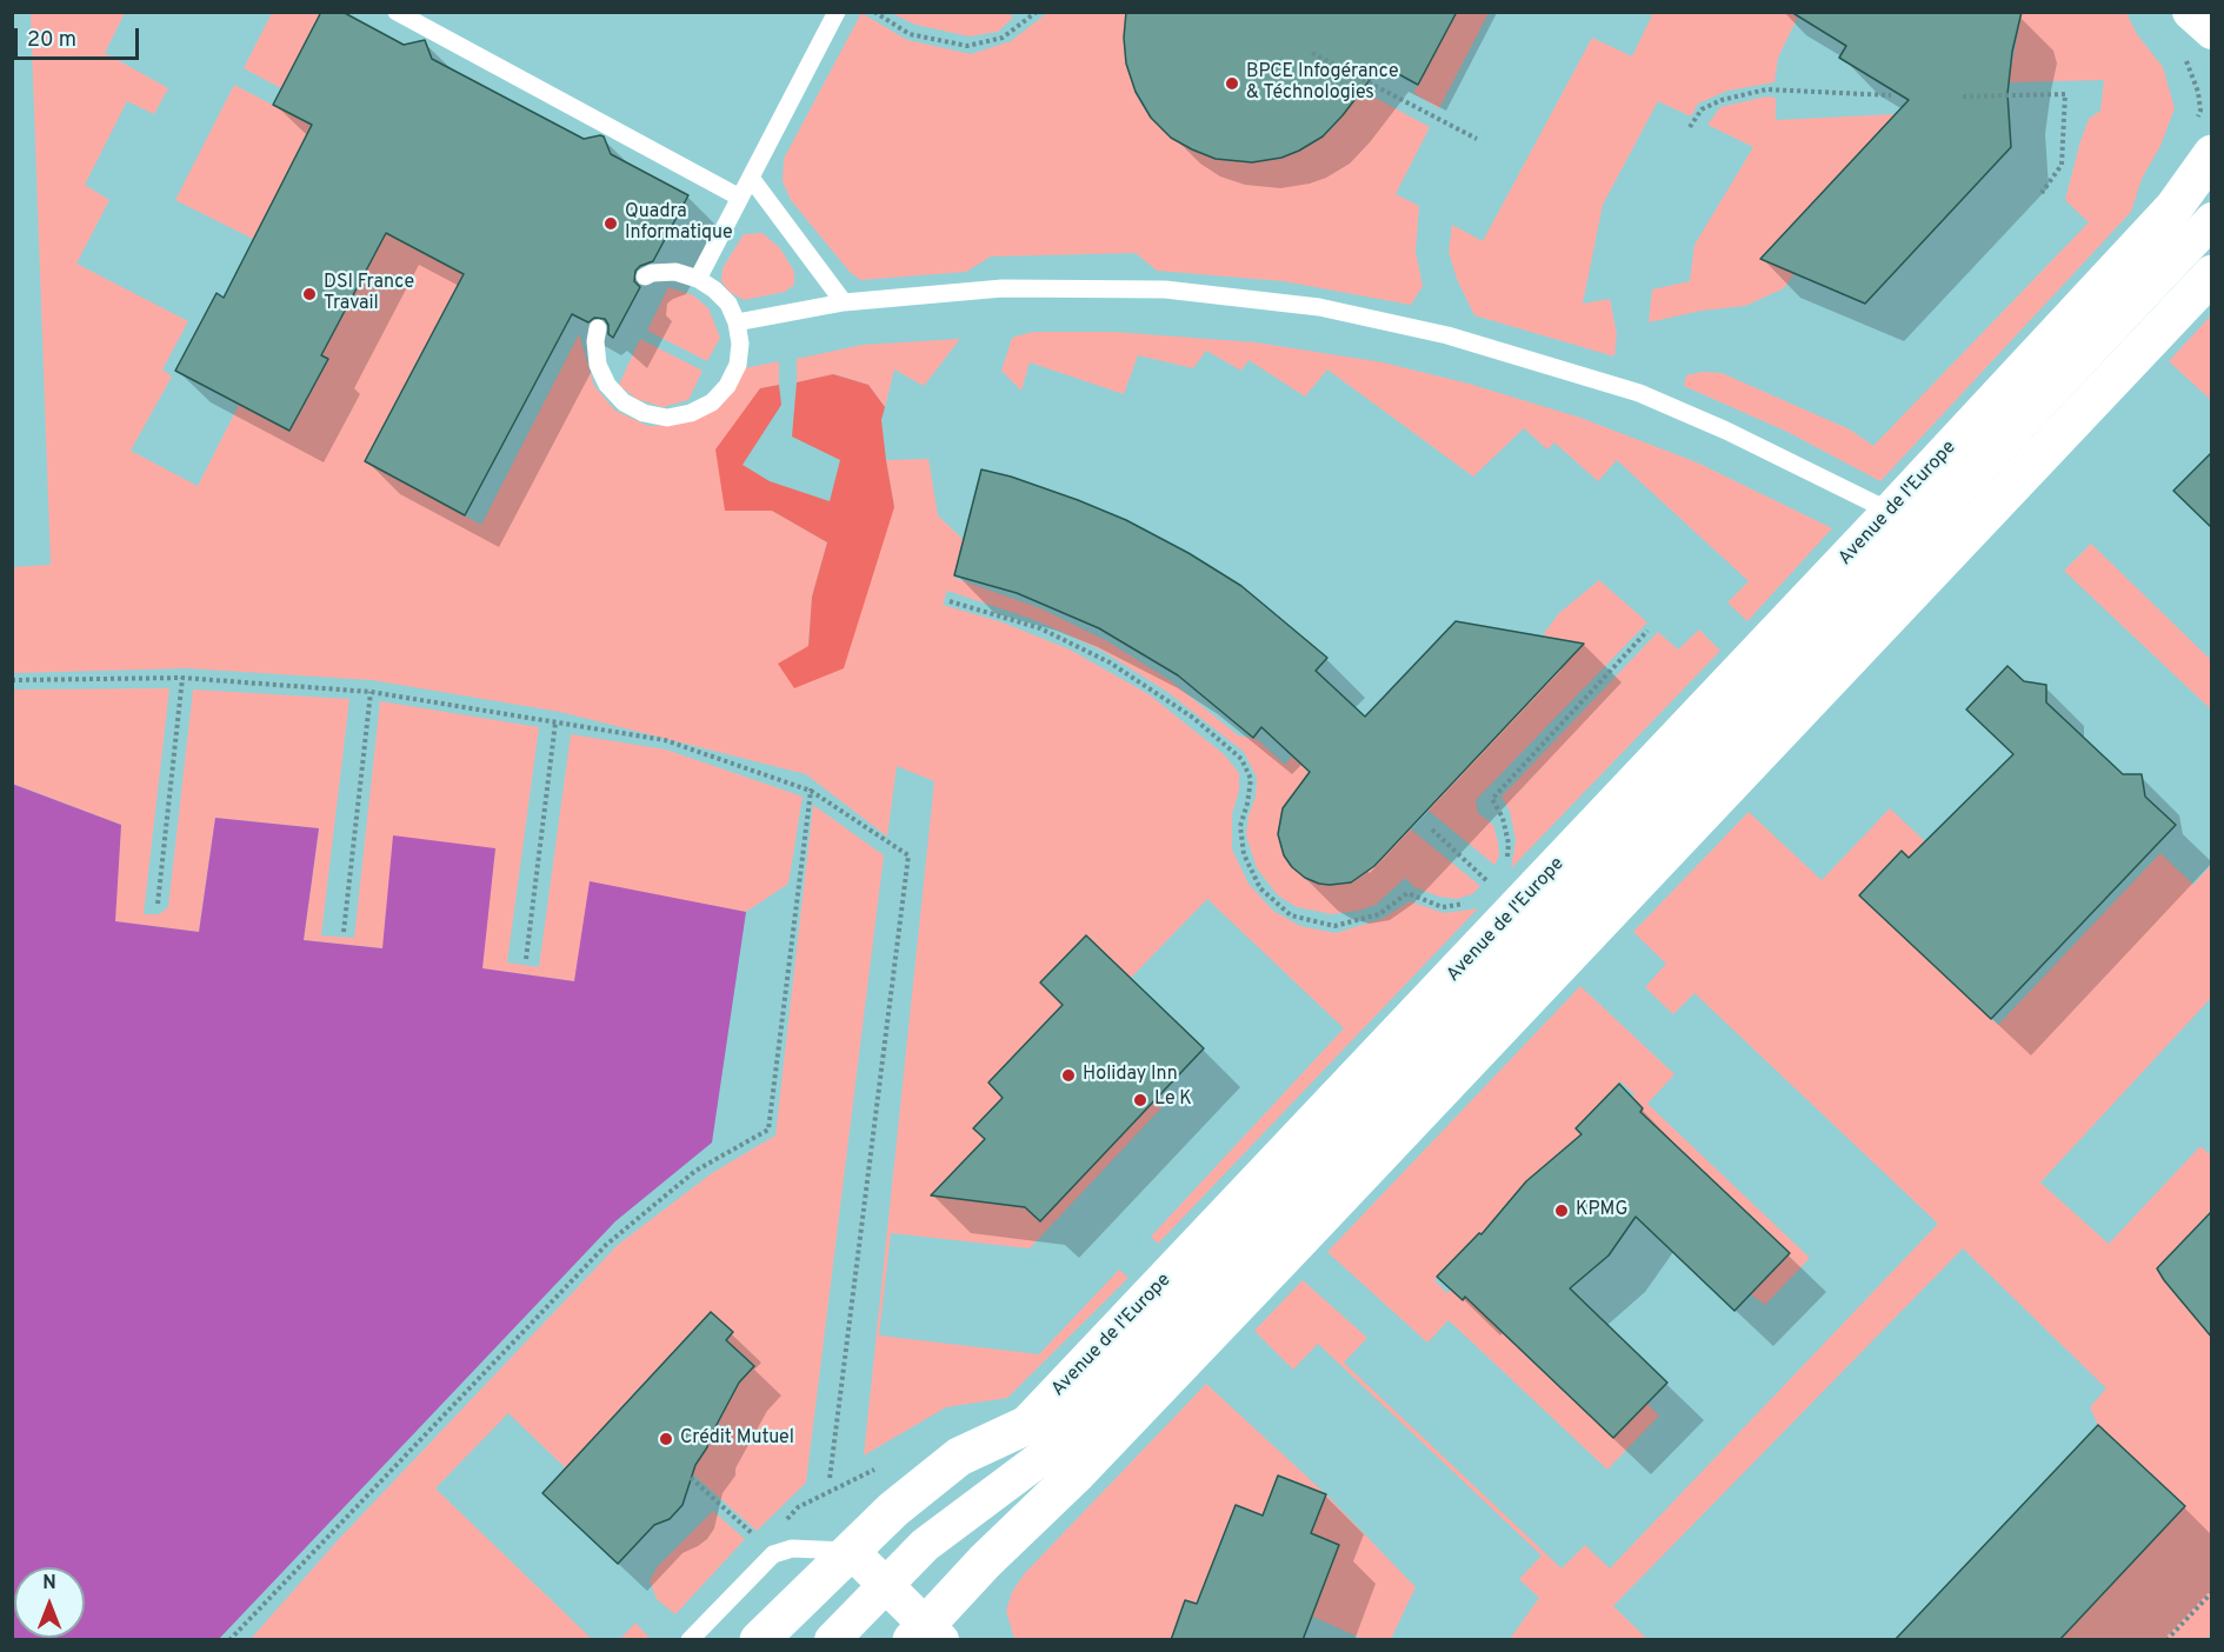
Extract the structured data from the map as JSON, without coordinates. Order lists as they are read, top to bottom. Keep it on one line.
{"streets":{"street":["Avenue de l'Europe"]},"places":["BPCE Infogérance & Téchnologies","Quadra Informatique","DSI France Travail","Holiday Inn","Le K","KPMG","Crédit Mutuel"],"scale_bar":"20 m","north":"top"}
